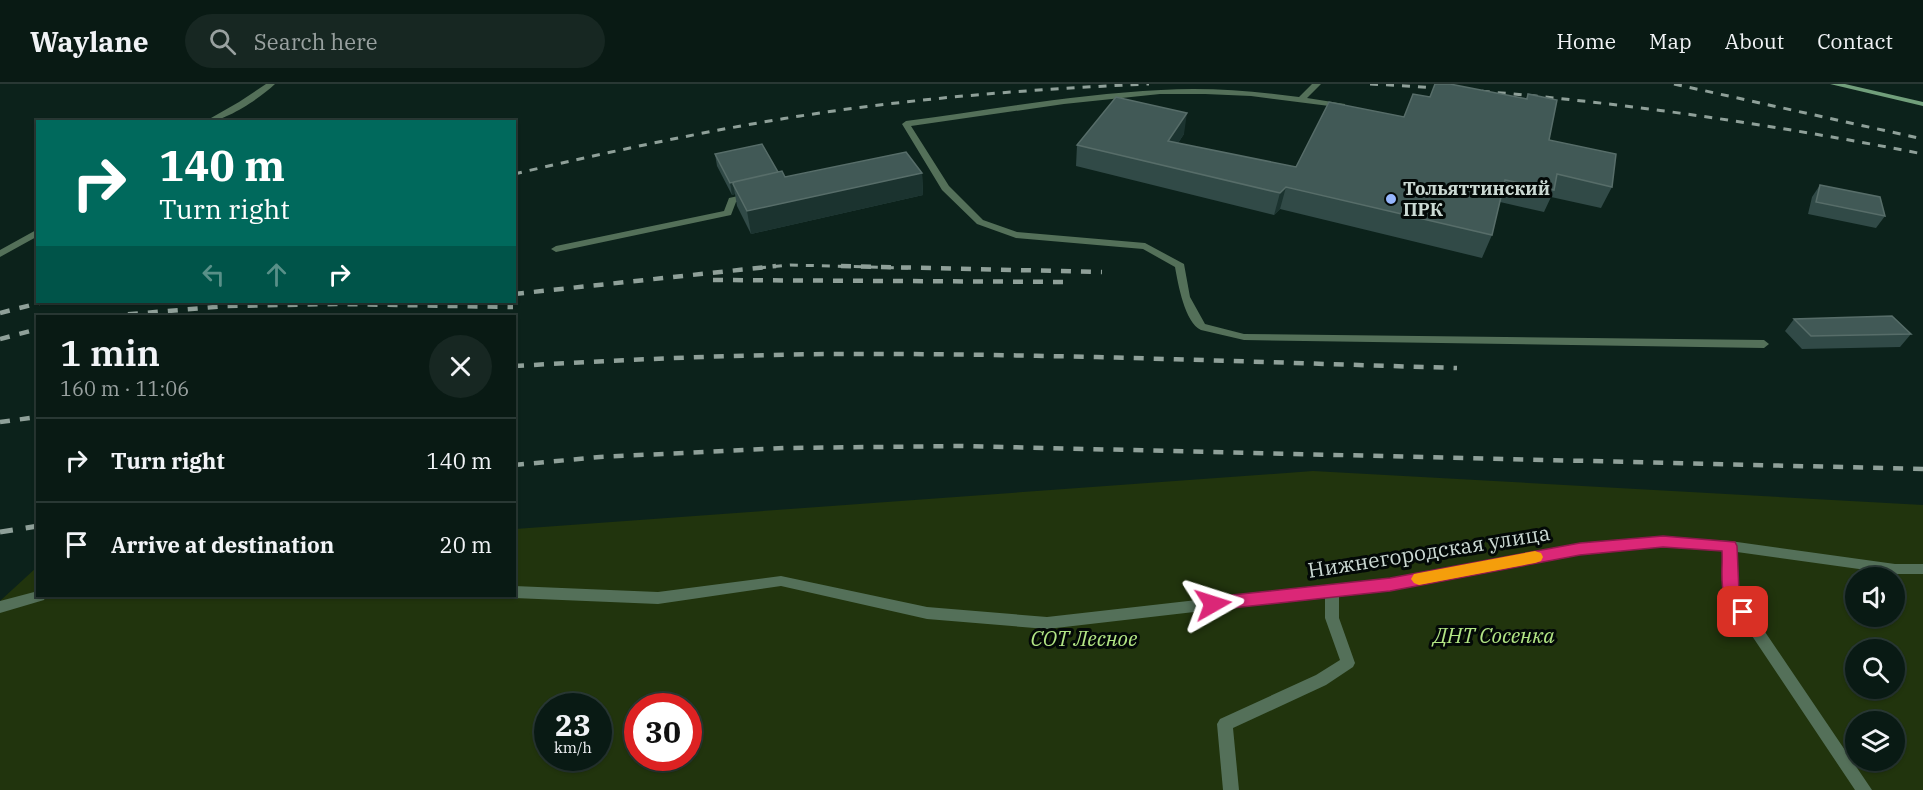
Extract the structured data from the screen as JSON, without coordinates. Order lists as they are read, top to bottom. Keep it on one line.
{"streets":{"street":["Нижнегородская улица"]},"parks":["ДНТ Сосенка","СОТ Лесное"],"places":["Тольяттинский ПРК"],"page":{"header":"Waylane","search":"Search here","nav":["Home","Map","About","Contact"],"turn":["140 m","Turn right"],"heading":["1 min","160 m · 11:06"],"list":[{"name":"Turn right","value":"140 m"},{"name":"Arrive at destination","value":"20 m"}],"speed":"23 km/h","limit":"30"}}
